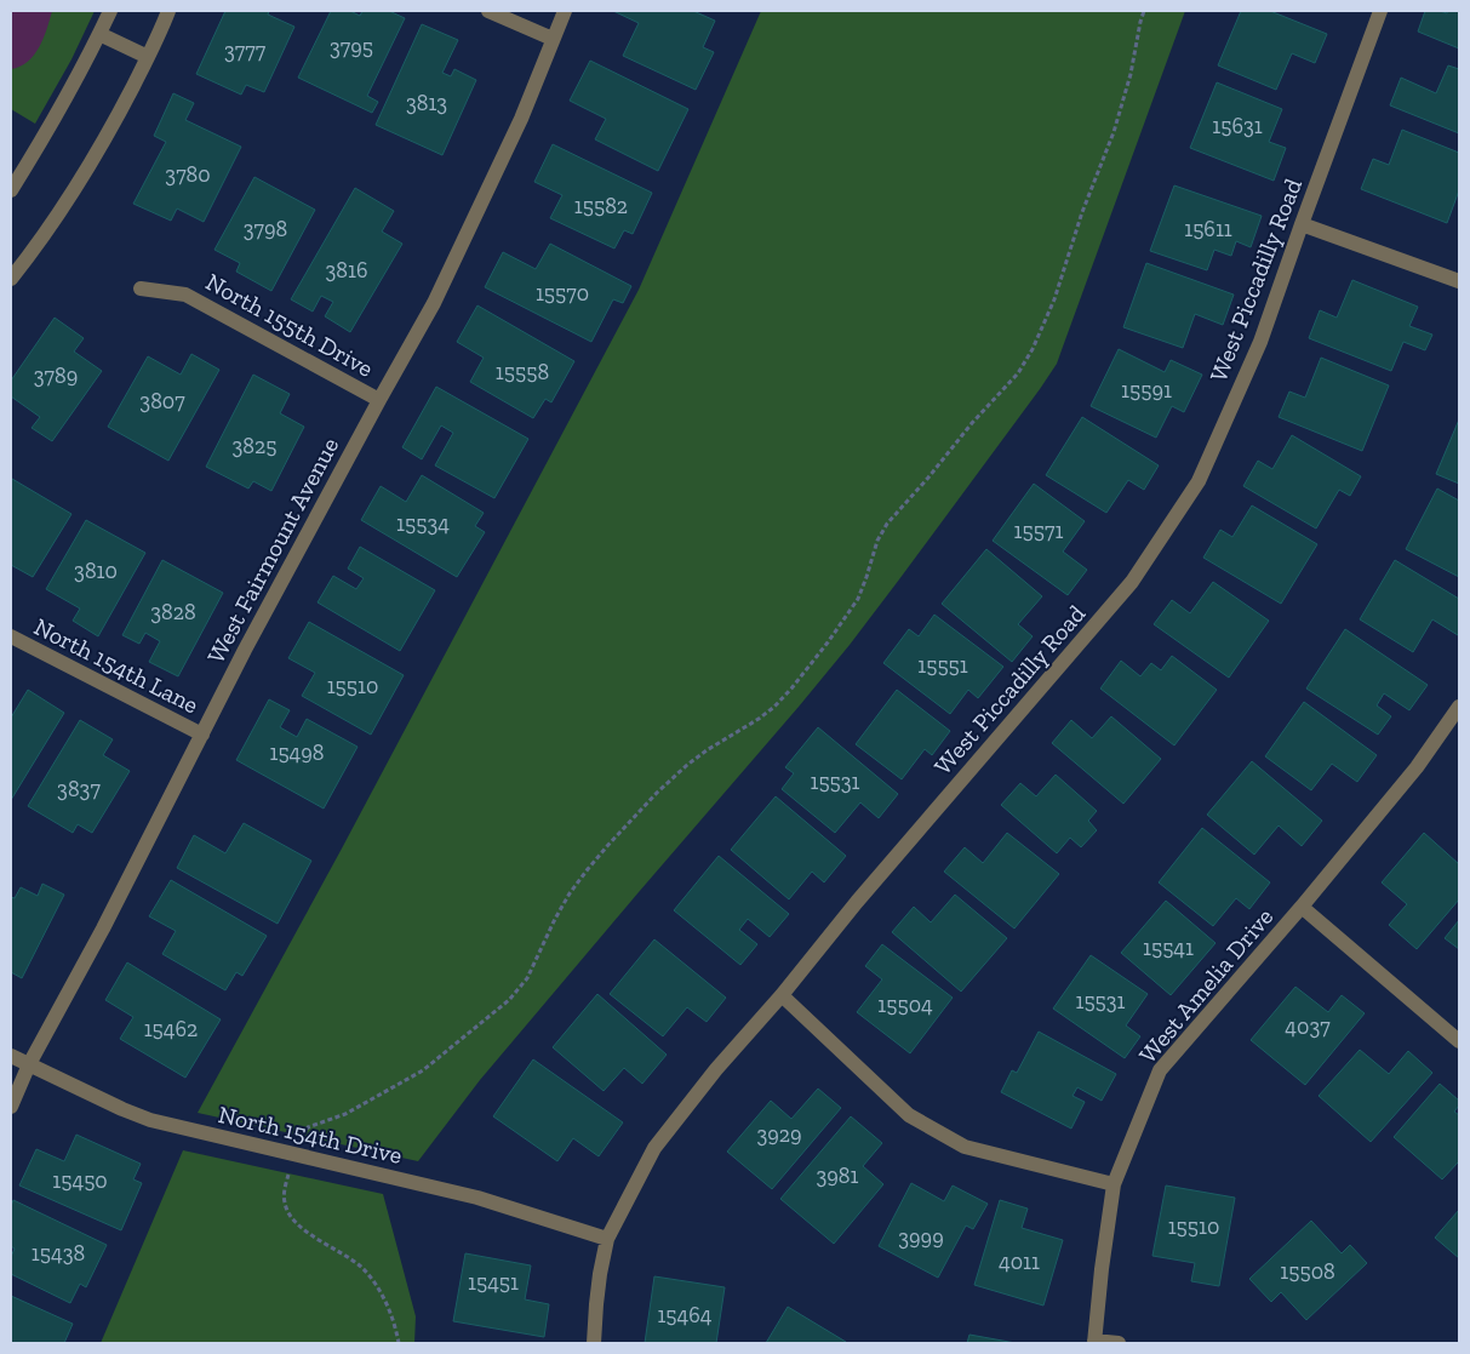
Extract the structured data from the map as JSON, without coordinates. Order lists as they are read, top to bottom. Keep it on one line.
{"streets":{"street":["West Piccadilly Road","North 155th Drive","West Fairmount Avenue","North 154th Lane","West Amelia Drive","North 154th Drive"]},"crossings":[["West Piccadilly Road","North 154th Drive"],["North 155th Drive","West Fairmount Avenue"],["West Fairmount Avenue","North 154th Lane"],["West Fairmount Avenue","North 154th Drive"]],"house_numbers":["3795","3777","3813","15631","3780","15582","3798","15611","3816","15570","15558","3789","15591","3807","3825","15534","15571","3810","3828","15551","15510","15498","15531","3837","15541","15531","15504","4037","15462","3929","3981","15450","15510","3999","15438","4011","15508","15451","15464"]}
